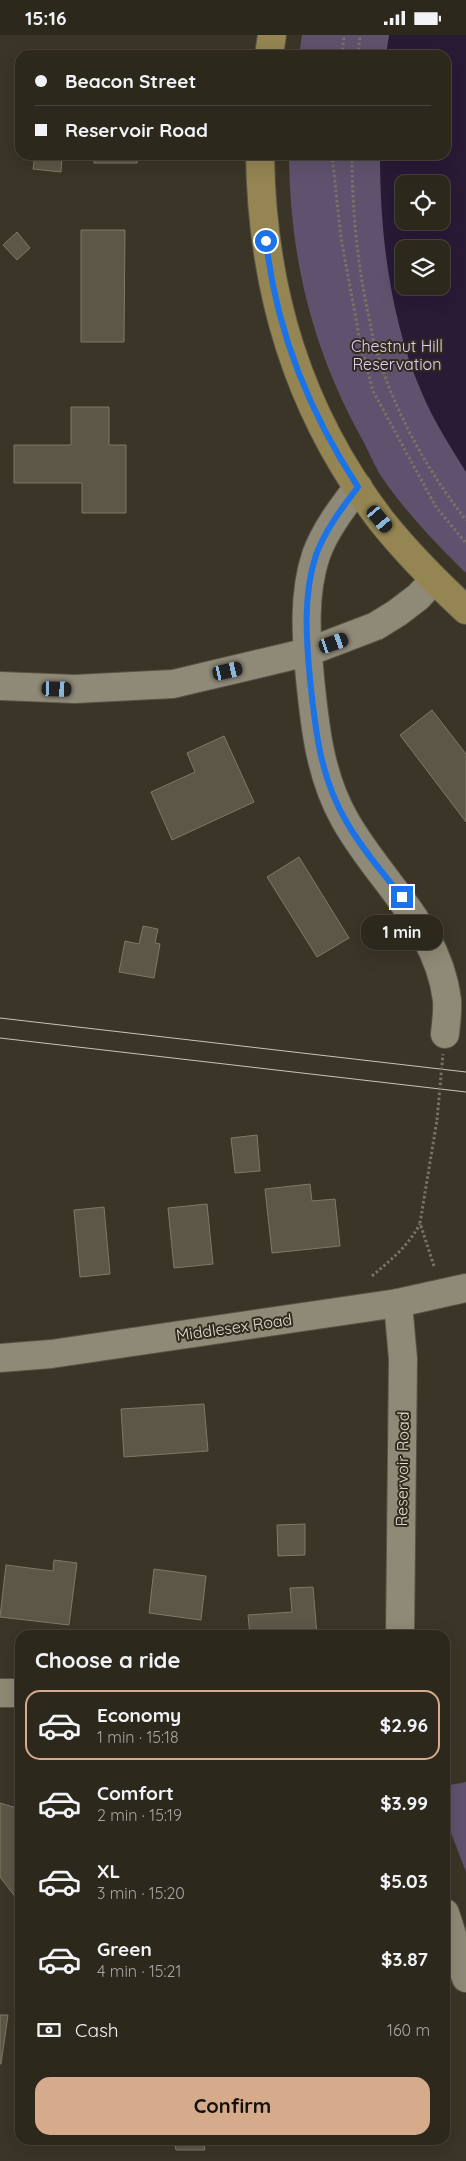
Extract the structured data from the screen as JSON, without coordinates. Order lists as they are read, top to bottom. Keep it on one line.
{"streets":{"street":["Middlesex Road","Reservoir Road"]},"crossings":[["Middlesex Road","Reservoir Road"]],"parks":["Chestnut Hill Reservation"],"page":{"status":"15:16","banner":["Beacon Street","Reservoir Road"],"bubble":"1 min","heading":"Choose a ride","list":[{"name":"Economy","note":"1 min · 15:18","value":"$2.96"},{"name":"Comfort","note":"2 min · 15:19","value":"$3.99"},{"name":"XL","note":"3 min · 15:20","value":"$5.03"},{"name":"Green","note":"4 min · 15:21","value":"$3.87"}],"pay":["Cash","160 m"],"buttons":"Confirm"}}
